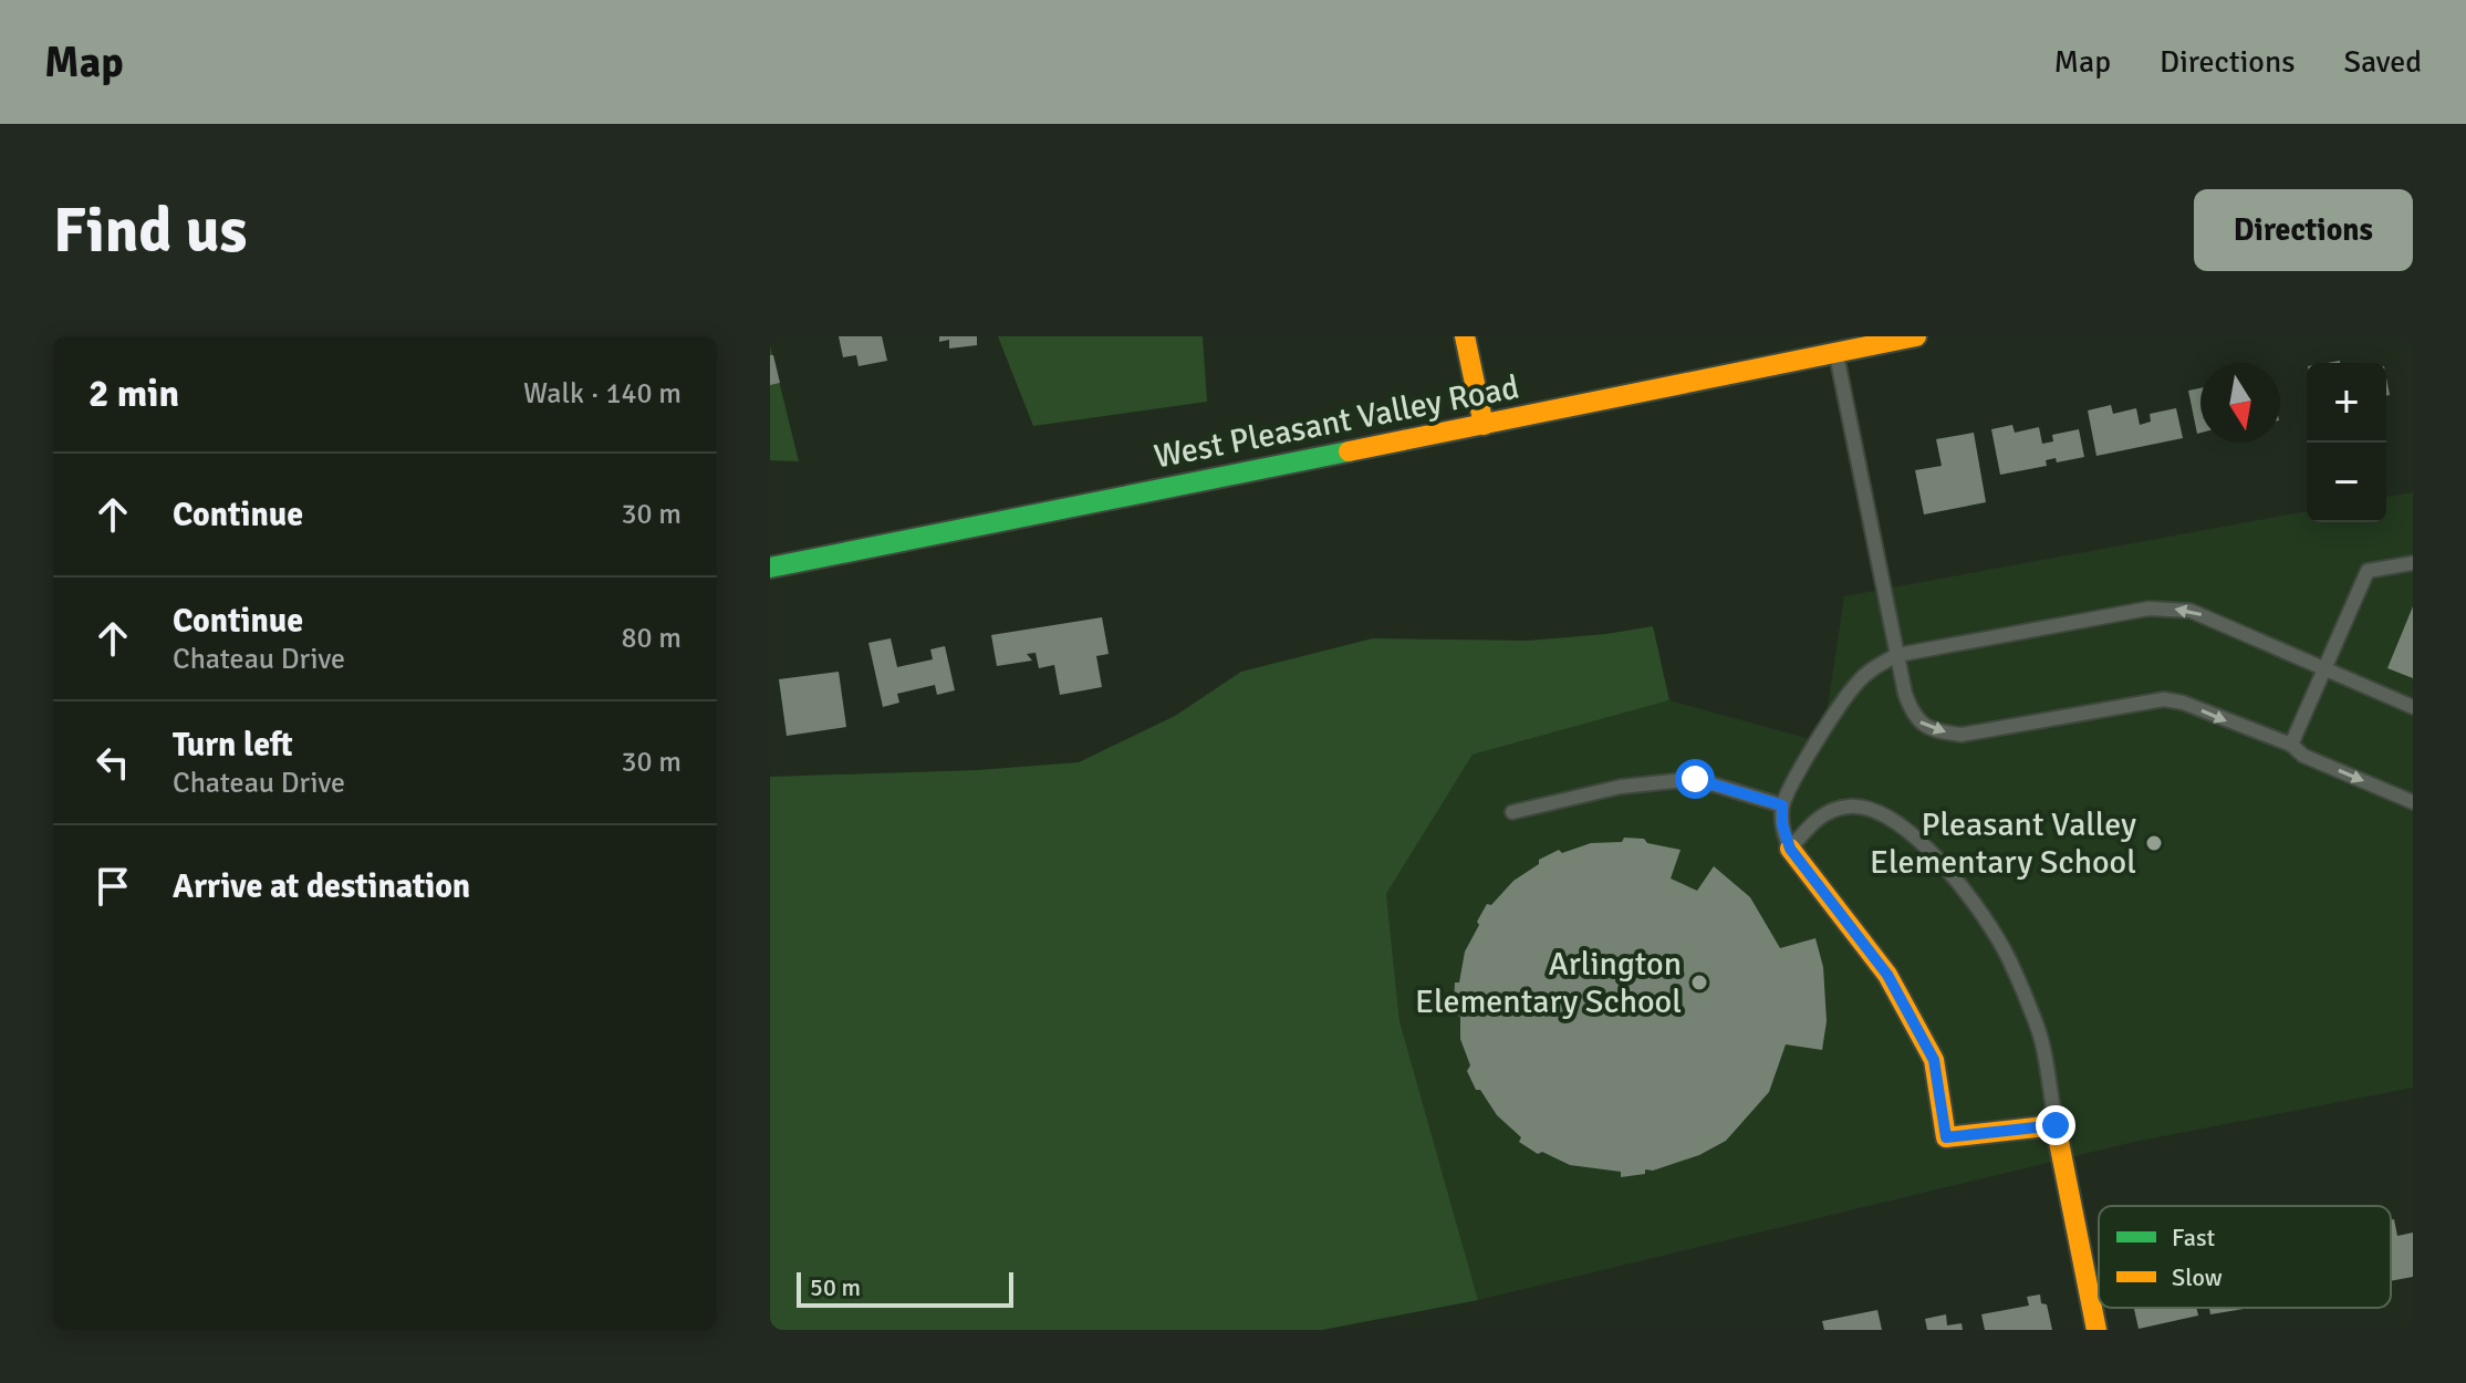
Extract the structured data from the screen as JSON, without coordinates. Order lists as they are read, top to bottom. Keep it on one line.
{"streets":{"main road":["West Pleasant Valley Road"]},"places":["Pleasant Valley Elementary School","Arlington Elementary School"],"legend":["Fast","Slow"],"scale_bar":"50 m","north":"bottom","page":{"header":"Map","nav":["Map","Directions","Saved"],"buttons":"Directions","title":"Find us","heading":["2 min","Walk · 140 m"],"map_buttons":["+","−"],"list":[["Continue","30 m"],["Continue","Chateau Drive","80 m"],["Turn left","Chateau Drive","30 m"],"Arrive at destination"],"scale":"50 m"}}
